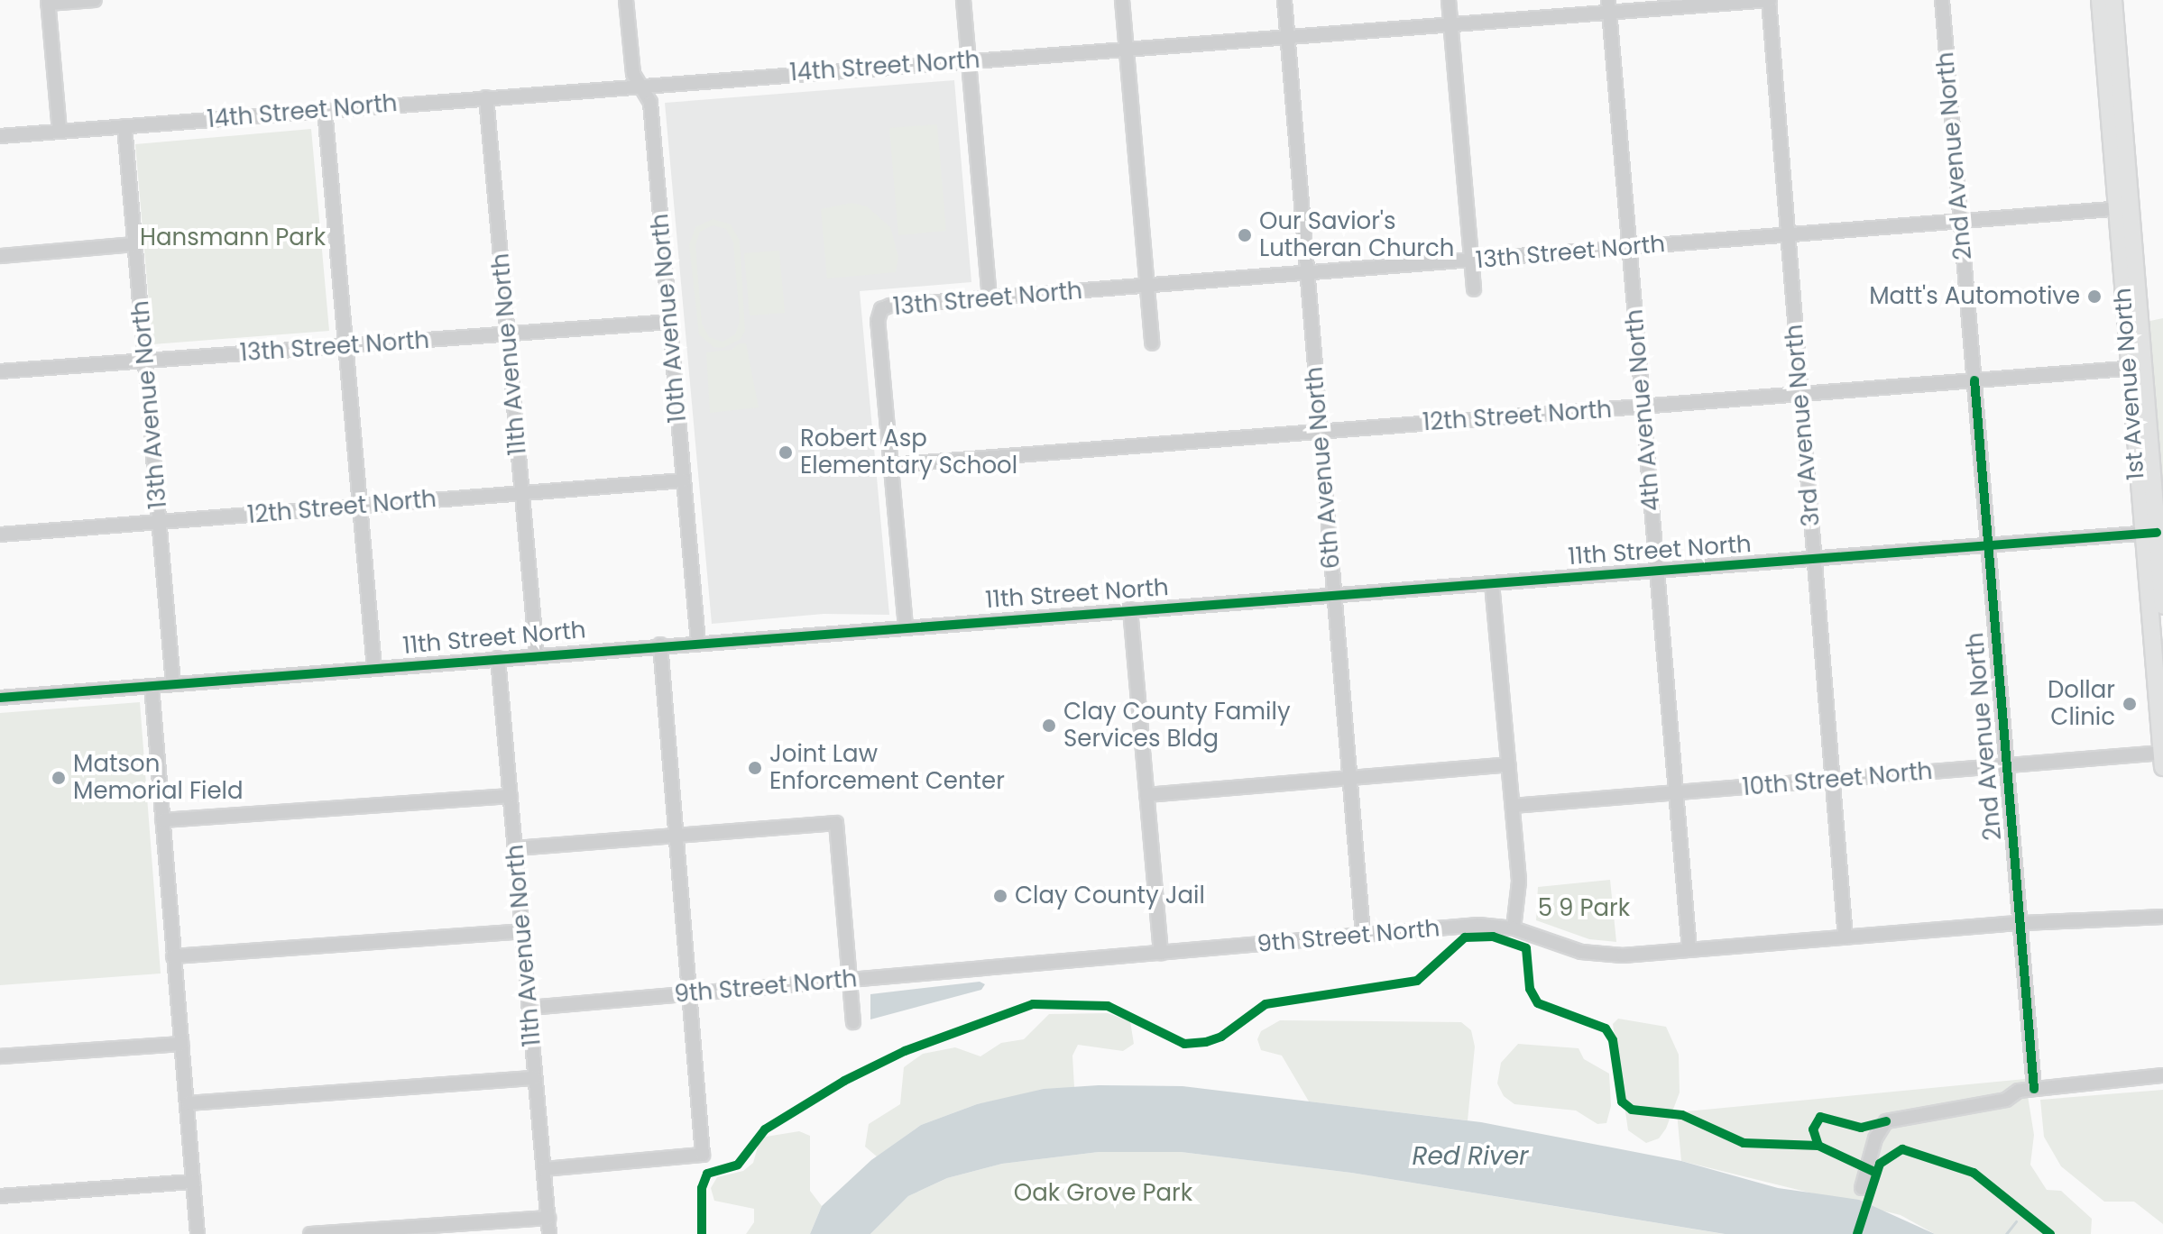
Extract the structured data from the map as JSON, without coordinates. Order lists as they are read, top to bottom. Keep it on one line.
{"streets":{"main road":["1st Avenue North"],"street":["14th Street North","2nd Avenue North","13th Street North","10th Avenue North","11th Avenue North","13th Avenue North","4th Avenue North","12th Street North","3rd Avenue North","6th Avenue North","11th Street North","10th Street North","9th Street North"]},"crossings":[["14th Street North","10th Avenue North"],["14th Street North","11th Avenue North"],["14th Street North","13th Avenue North"],["14th Street North","4th Avenue North"],["14th Street North","3rd Avenue North"],["14th Street North","6th Avenue North"],["2nd Avenue North","13th Street North"],["2nd Avenue North","12th Street North"],["2nd Avenue North","11th Street North"],["2nd Avenue North","10th Street North"],["2nd Avenue North","9th Street North"],["13th Street North","10th Avenue North"],["13th Street North","11th Avenue North"],["13th Street North","1st Avenue North"],["13th Street North","13th Avenue North"],["13th Street North","4th Avenue North"],["13th Street North","12th Street North"],["13th Street North","3rd Avenue North"],["13th Street North","6th Avenue North"],["10th Avenue North","12th Street North"],["10th Avenue North","11th Street North"],["11th Avenue North","12th Street North"],["11th Avenue North","11th Street North"],["11th Avenue North","9th Street North"],["1st Avenue North","12th Street North"],["1st Avenue North","11th Street North"],["1st Avenue North","10th Street North"],["13th Avenue North","12th Street North"],["13th Avenue North","11th Street North"],["4th Avenue North","12th Street North"],["4th Avenue North","11th Street North"],["4th Avenue North","10th Street North"],["4th Avenue North","9th Street North"],["12th Street North","3rd Avenue North"],["12th Street North","6th Avenue North"],["3rd Avenue North","11th Street North"],["3rd Avenue North","10th Street North"],["3rd Avenue North","9th Street North"],["6th Avenue North","11th Street North"],["6th Avenue North","9th Street North"]],"water":["Red River"],"parks":["Hansmann Park","5 9 Park","Oak Grove Park"],"places":["Our Savior's Lutheran Church","Matt's Automotive","Robert Asp Elementary School","Dollar Clinic","Clay County Family Services Bldg","Joint Law Enforcement Center","Matson Memorial Field","Clay County Jail"]}
